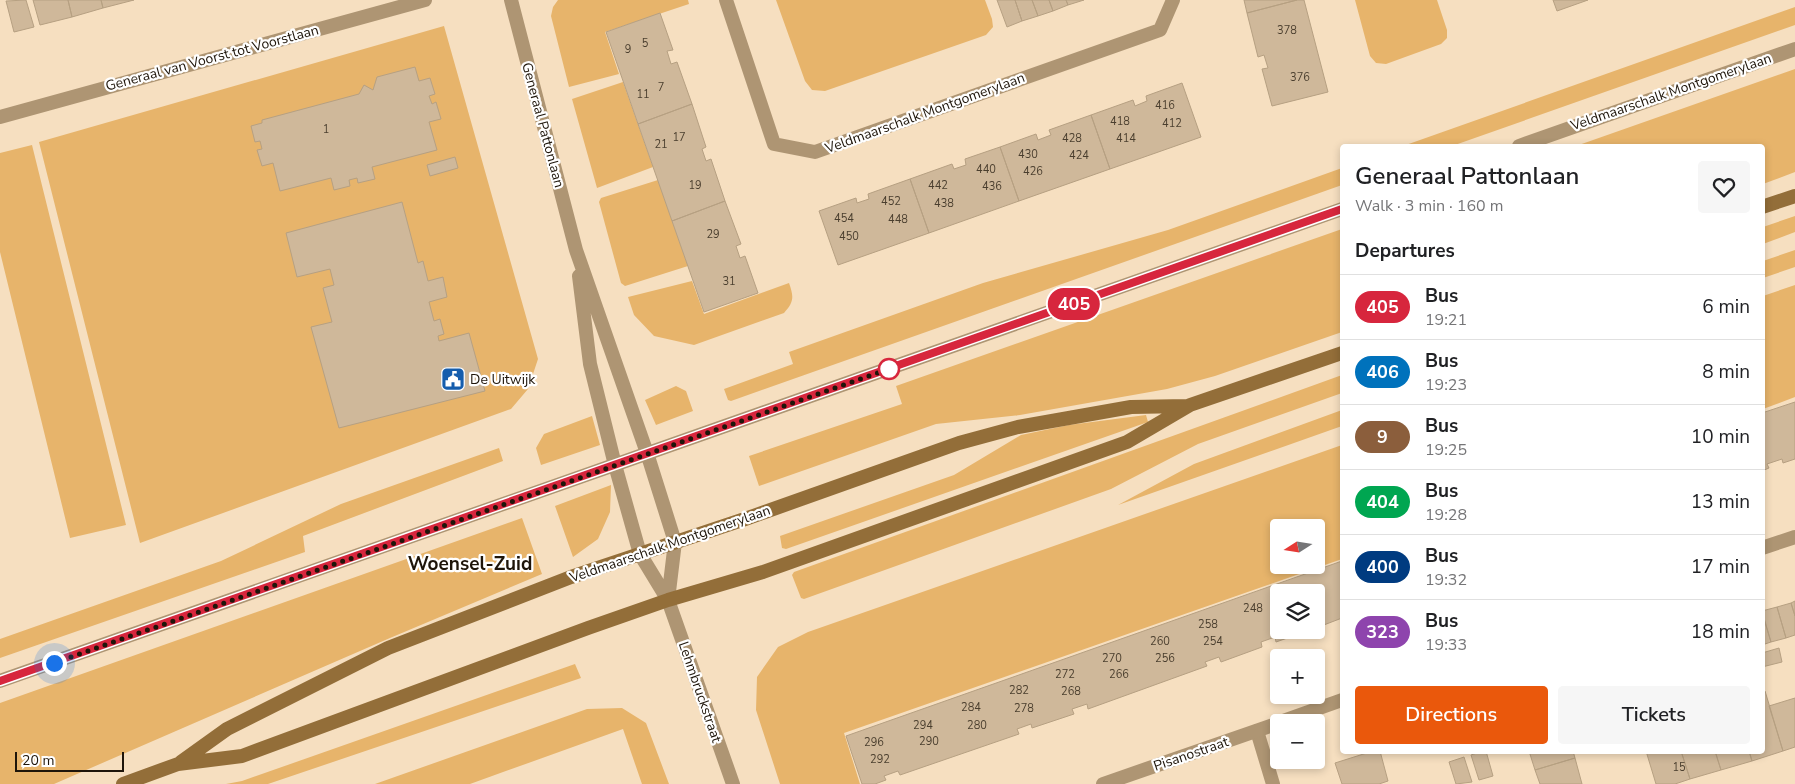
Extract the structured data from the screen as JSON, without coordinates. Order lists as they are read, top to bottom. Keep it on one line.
{"streets":{"main road":["Veldmaarschalk Montgomerylaan"],"street":["Generaal van Voorst tot Voorstlaan","Generaal Pattonlaan","Lehmbruckstraat","Pisanostraat"]},"crossings":[["Veldmaarschalk Montgomerylaan","Generaal Pattonlaan"],["Veldmaarschalk Montgomerylaan","Lehmbruckstraat"],["Generaal Pattonlaan","Lehmbruckstraat"]],"districts":["Woensel-Zuid"],"places":{"public building":["De Uitwijk"]},"lines":["bus line 405"],"house_numbers":["378","5","9","376","7","11","416","418","412","1","17","428","414","21","430","424","440","426","19","442","436","452","438","454","448","29","450","31","248","258","260","254","270","256","272","266","282","268","284","278","294","280","290","296","292","15"],"scale_bar":"20 m","north":"left","page":{"on_map":"405","heading":[["Generaal Pattonlaan","Walk · 3 min · 160 m"],"Departures"],"list":[{"mark":"405","name":"Bus","note":"19:21","value":"6 min"},{"mark":"406","name":"Bus","note":"19:23","value":"8 min"},{"mark":"9","name":"Bus","note":"19:25","value":"10 min"},{"mark":"404","name":"Bus","note":"19:28","value":"13 min"},{"mark":"400","name":"Bus","note":"19:32","value":"17 min"},{"mark":"323","name":"Bus","note":"19:33","value":"18 min"}],"map_buttons":["+","−"],"buttons":["Directions","Tickets"],"scale":"20 m"}}
